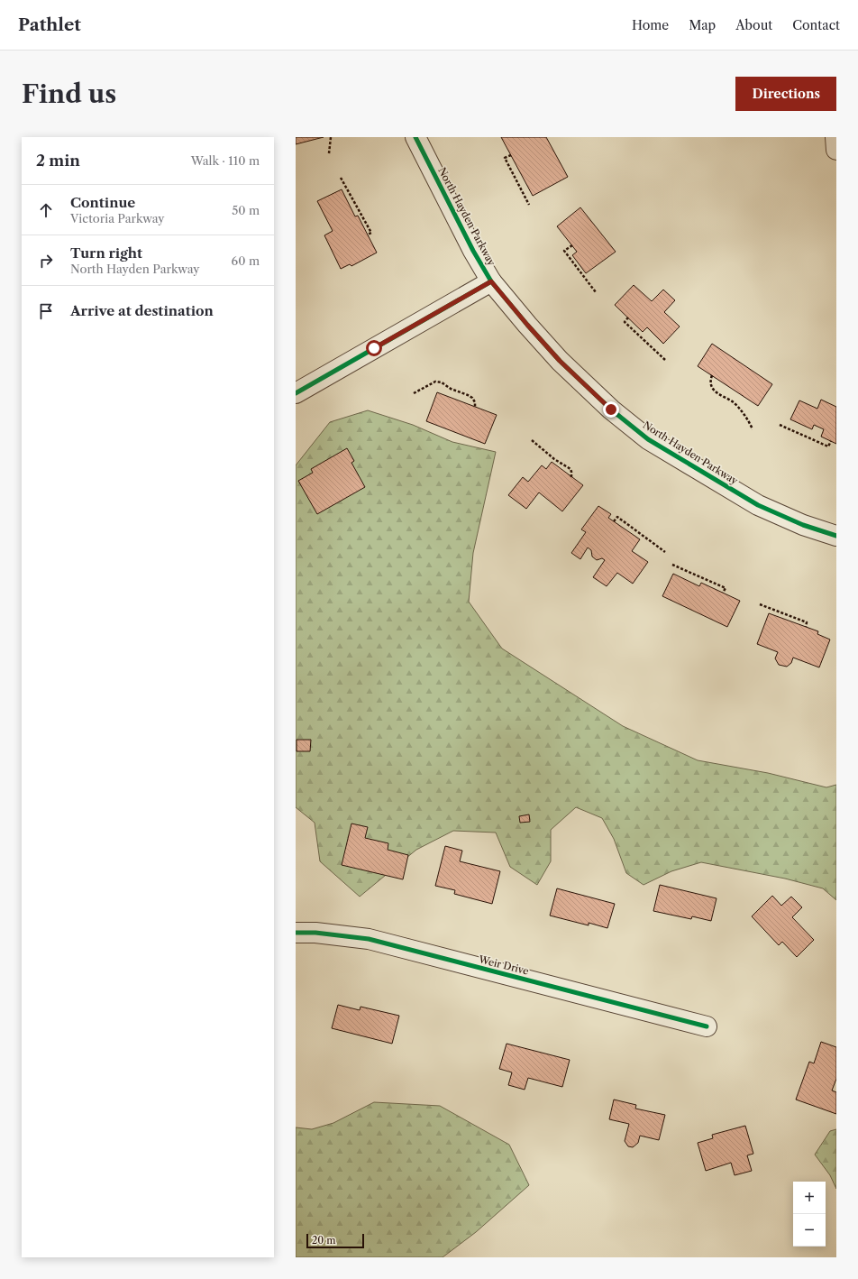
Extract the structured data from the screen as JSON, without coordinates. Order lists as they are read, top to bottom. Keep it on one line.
{"streets":{"street":["North Hayden Parkway","Weir Drive"]},"scale_bar":"20 m","page":{"header":"Pathlet","nav":["Home","Map","About","Contact"],"buttons":"Directions","title":"Find us","heading":["2 min","Walk · 110 m"],"list":[["Continue","Victoria Parkway","50 m"],["Turn right","North Hayden Parkway","60 m"],"Arrive at destination"],"map_buttons":["+","−"],"scale":"20 m"}}
